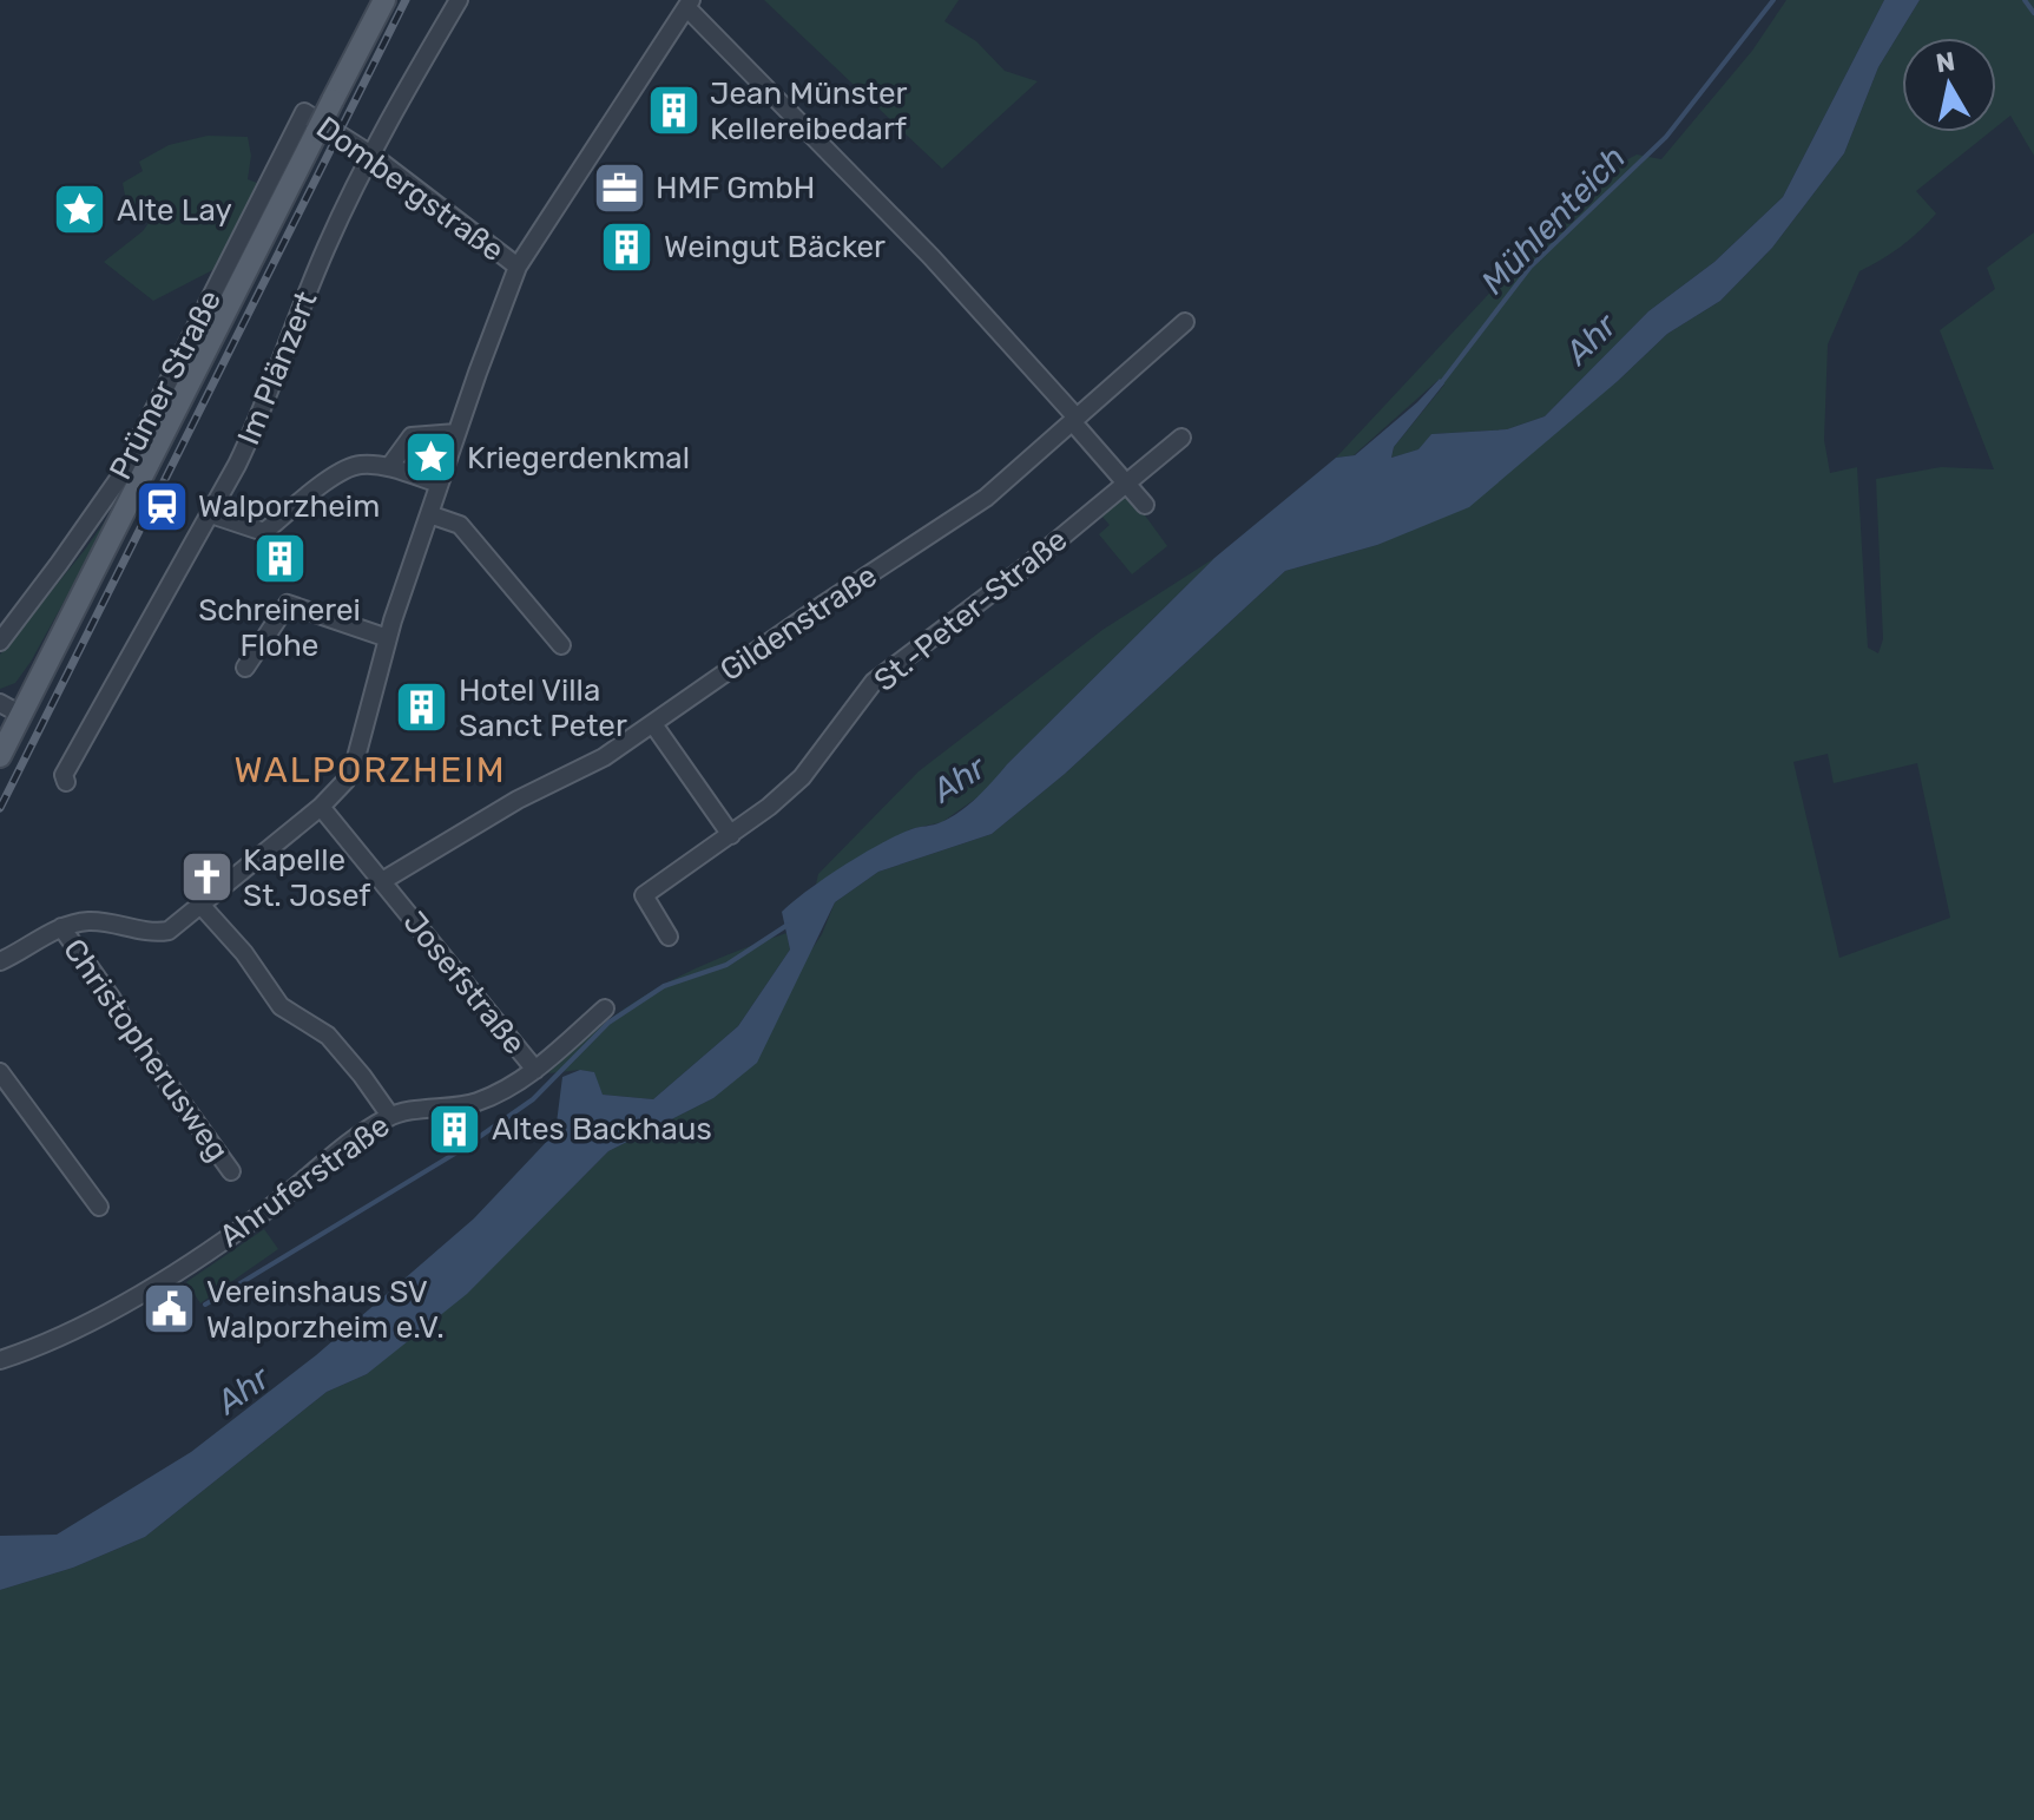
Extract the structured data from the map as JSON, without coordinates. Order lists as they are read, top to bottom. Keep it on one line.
{"streets":{"street":["Dombergstraße","Im Plänzert","Prümer Straße","St.-Peter-Straße","Gildenstraße","Josefstraße","Christopherusweg","Ahruferstraße"]},"crossings":[["Dombergstraße","Im Plänzert"],["Dombergstraße","Prümer Straße"],["Gildenstraße","Josefstraße"],["Josefstraße","Ahruferstraße"]],"districts":["WALPORZHEIM"],"water":["Mühlenteich","Ahr"],"places":{"building":["Jean Münster Kellereibedarf","Weingut Bäcker","Schreinerei Flohe","Hotel Villa Sanct Peter","Altes Backhaus"],"office":["HMF GmbH"],"place":["Alte Lay","Kriegerdenkmal"],"station":["Walporzheim"],"church":["Kapelle St. Josef"],"public building":["Vereinshaus SV Walporzheim e.V."]},"north":"top"}
